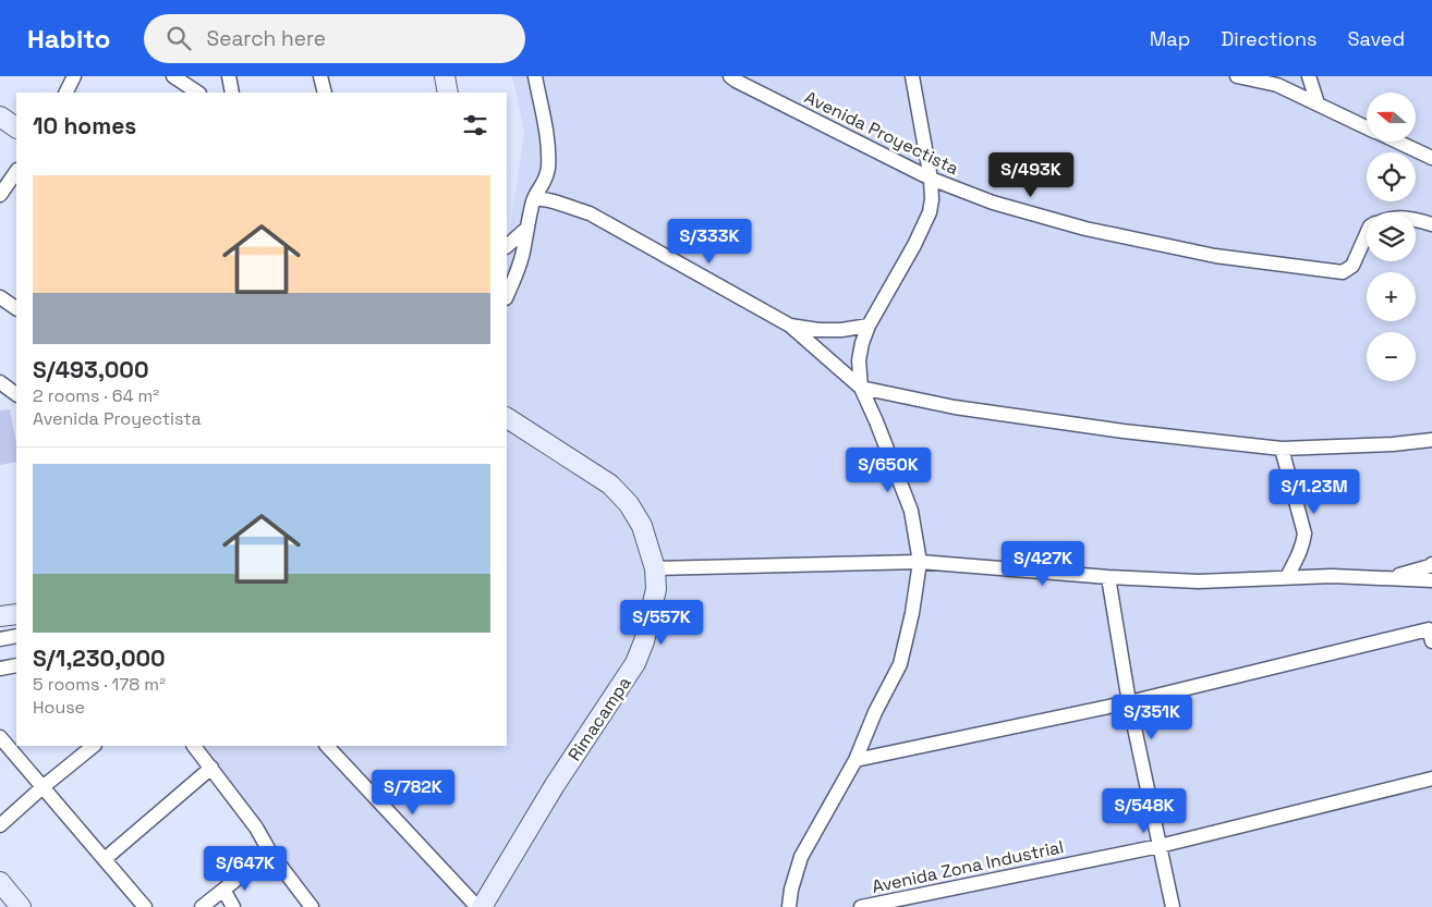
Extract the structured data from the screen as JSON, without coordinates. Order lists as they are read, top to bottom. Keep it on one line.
{"streets":{"street":["Avenida Proyectista","Rimacampa","Avenida Zona Industrial"]},"north":"left","page":{"header":"Habito","search":"Search here","nav":["Map","Directions","Saved"],"map_buttons":["+","−"],"heading":"10 homes","price":["S/493K","S/333K","S/650K","S/1.23M","S/427K","S/557K","S/351K","S/782K","S/548K","S/647K"],"list":[{"name":"S/493,000","note":"2 rooms · 64 m² · Avenida Proyectista"},{"name":"S/1,230,000","note":"5 rooms · 178 m² · House"}]}}
